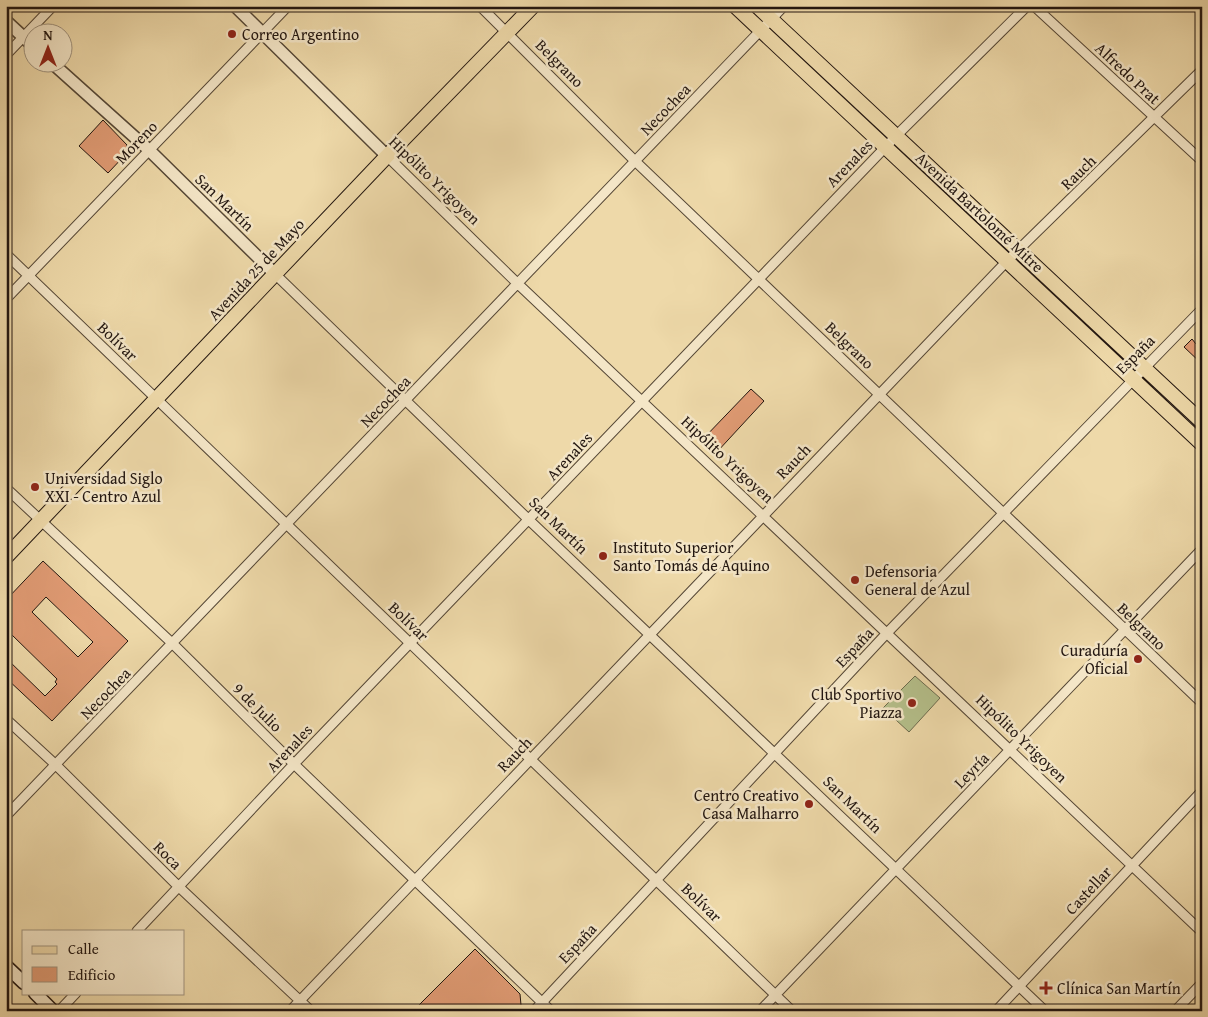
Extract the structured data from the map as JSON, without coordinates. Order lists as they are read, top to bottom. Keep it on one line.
{"streets":{"main road":["Avenida Bartolomé Mitre","Avenida 25 de Mayo"],"street":["Belgrano","Alfredo Prat","Necochea","Moreno","Arenales","Rauch","Hipólito Yrigoyen","San Martín","Bolívar","España","9 de Julio","Leyría","Roca","Castellar"]},"crossings":[["Belgrano","Necochea"],["Belgrano","Arenales"],["Belgrano","Rauch"],["Belgrano","Avenida 25 de Mayo"],["Belgrano","España"],["Belgrano","Leyría"],["Alfredo Prat","Rauch"],["Necochea","Hipólito Yrigoyen"],["Necochea","San Martín"],["Necochea","Avenida Bartolomé Mitre"],["Necochea","Bolívar"],["Necochea","9 de Julio"],["Necochea","Roca"],["Moreno","Hipólito Yrigoyen"],["Moreno","San Martín"],["Moreno","Bolívar"],["Arenales","Hipólito Yrigoyen"],["Arenales","San Martín"],["Arenales","Avenida Bartolomé Mitre"],["Arenales","Bolívar"],["Arenales","9 de Julio"],["Arenales","Roca"],["Rauch","Hipólito Yrigoyen"],["Rauch","San Martín"],["Rauch","Avenida Bartolomé Mitre"],["Rauch","Bolívar"],["Rauch","9 de Julio"],["Rauch","Roca"],["Hipólito Yrigoyen","Avenida 25 de Mayo"],["Hipólito Yrigoyen","España"],["Hipólito Yrigoyen","Leyría"],["Hipólito Yrigoyen","Castellar"],["San Martín","Avenida 25 de Mayo"],["San Martín","España"],["San Martín","Leyría"],["San Martín","Castellar"],["Avenida Bartolomé Mitre","España"],["Avenida 25 de Mayo","Bolívar"],["Avenida 25 de Mayo","9 de Julio"],["Bolívar","España"],["Bolívar","Leyría"],["España","9 de Julio"]],"places":{"other":["Correo Argentino","Universidad Siglo XXI - Centro Azul","Instituto Superior Santo Tomás de Aquino","Defensoria General de Azul","Curaduría Oficial","Club Sportivo Piazza","Centro Creativo Casa Malharro"],"health":["Clínica San Martín"]},"legend":["Calle","Edificio"],"north":"top"}
